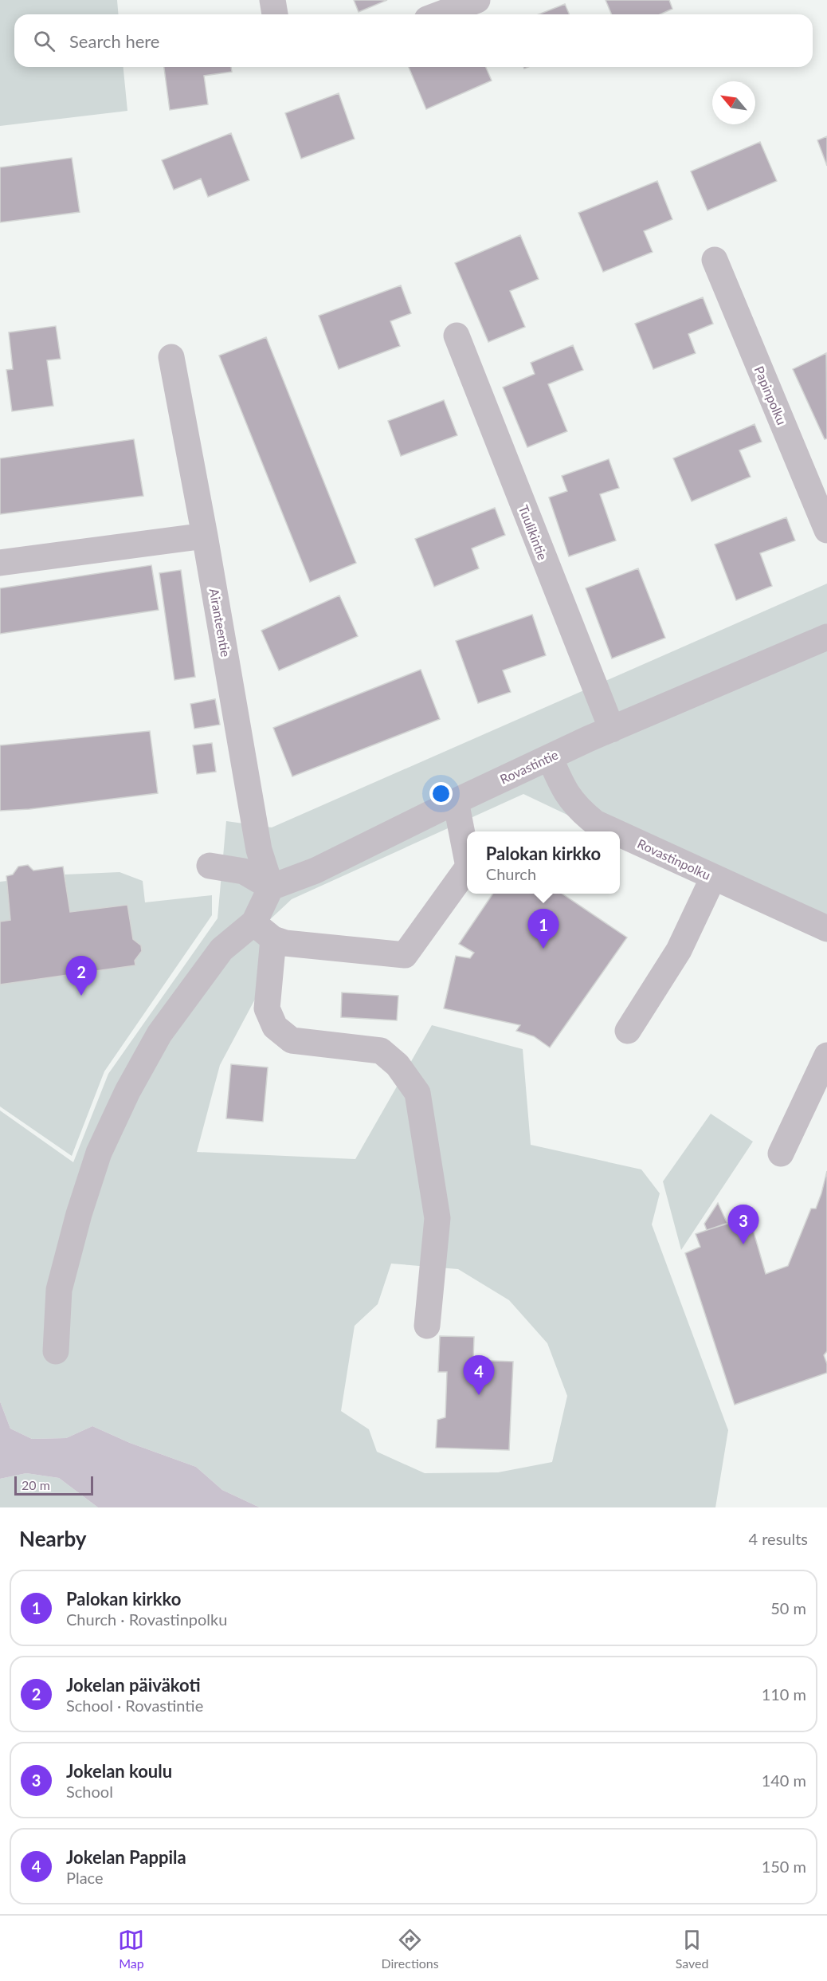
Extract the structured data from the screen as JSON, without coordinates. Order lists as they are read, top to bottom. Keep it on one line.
{"streets":{"street":["Papinpolku","Tuulikintie","Airanteentie","Rovastintie","Rovastinpolku"]},"crossings":[["Tuulikintie","Rovastintie"],["Airanteentie","Rovastintie"],["Rovastintie","Rovastinpolku"]],"scale_bar":"20 m","north":"top left","page":{"search":"Search here","popup":["Palokan kirkko","Church"],"pins":["1","2","3","4"],"scale":"20 m","heading":["Nearby","4 results"],"list":[{"mark":"1","name":"Palokan kirkko","note":"Church · Rovastinpolku","value":"50 m"},{"mark":"2","name":"Jokelan päiväkoti","note":"School · Rovastintie","value":"110 m"},{"mark":"3","name":"Jokelan koulu","note":"School","value":"140 m"},{"mark":"4","name":"Jokelan Pappila","note":"Place","value":"150 m"}],"nav":["Map","Directions","Saved"]}}
